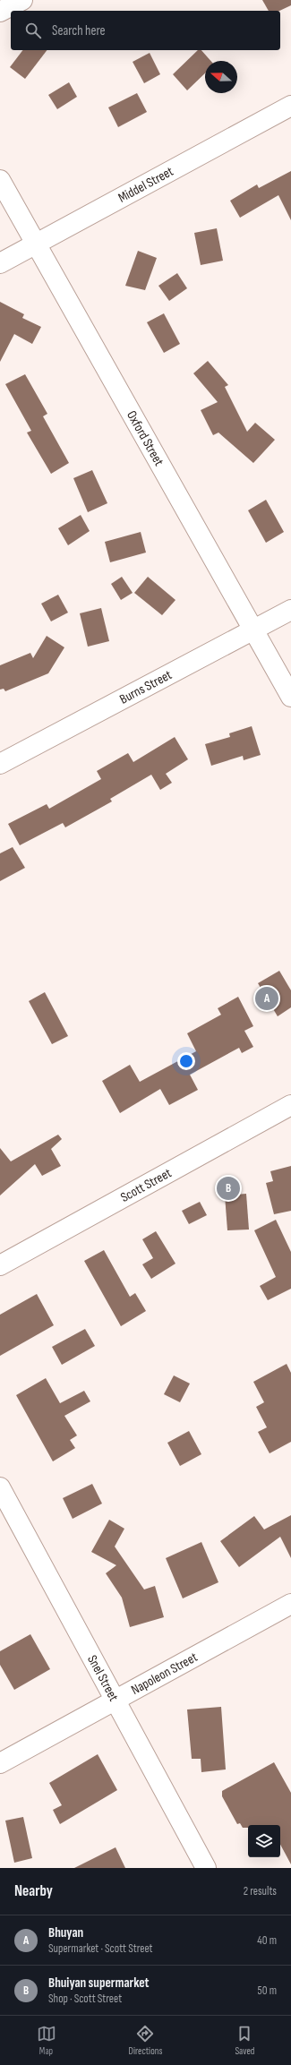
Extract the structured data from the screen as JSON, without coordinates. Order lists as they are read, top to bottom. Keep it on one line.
{"streets":{"street":["Middel Street","Oxford Street","Burns Street","Scott Street","Napoleon Street","Snel Street"]},"crossings":[["Middel Street","Oxford Street"],["Oxford Street","Burns Street"],["Napoleon Street","Snel Street"]],"north":"left","page":{"search":"Search here","pins":["A","B"],"heading":["Nearby","2 results"],"list":[{"mark":"A","name":"Bhuyan","note":"Supermarket · Scott Street","value":"40 m"},{"mark":"B","name":"Bhuiyan supermarket","note":"Shop · Scott Street","value":"50 m"}],"nav":["Map","Directions","Saved"]}}
